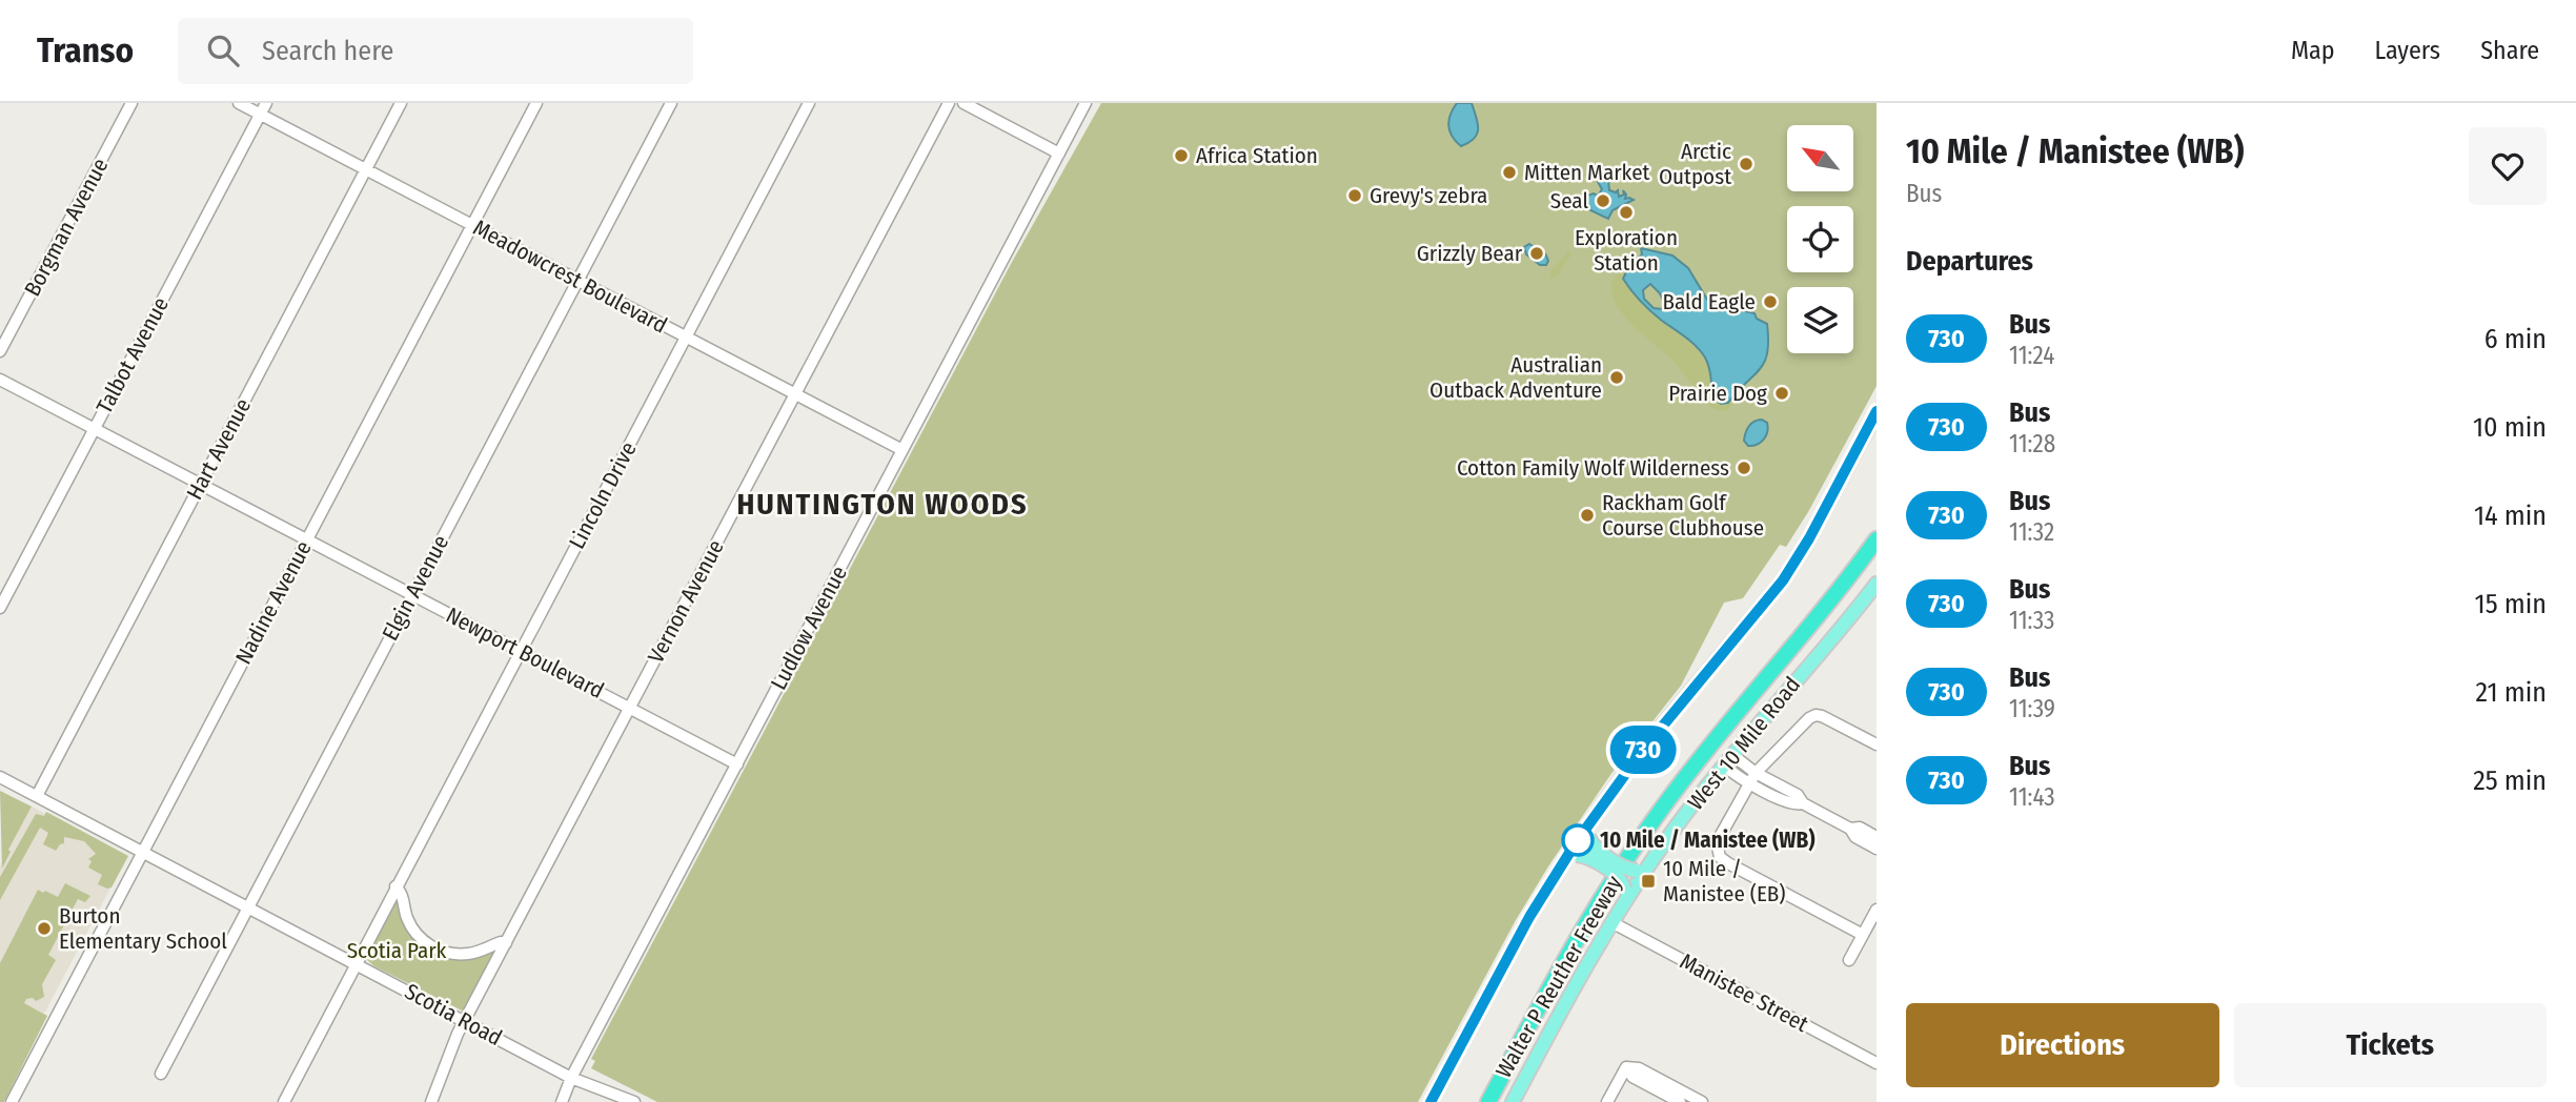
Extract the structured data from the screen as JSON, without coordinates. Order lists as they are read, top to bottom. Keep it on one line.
{"streets":{"highway":["Walter P Reuther Freeway"],"main road":["West 10 Mile Road"],"street":["Borgman Avenue","Meadowcrest Boulevard","Talbot Avenue","Hart Avenue","Lincoln Drive","Elgin Avenue","Vernon Avenue","Nadine Avenue","Ludlow Avenue","Newport Boulevard","Manistee Street","Scotia Road"]},"crossings":[["Meadowcrest Boulevard","Talbot Avenue"],["Meadowcrest Boulevard","Hart Avenue"],["Meadowcrest Boulevard","Lincoln Drive"],["Meadowcrest Boulevard","Elgin Avenue"],["Meadowcrest Boulevard","Vernon Avenue"],["Meadowcrest Boulevard","Nadine Avenue"],["Meadowcrest Boulevard","Ludlow Avenue"],["Talbot Avenue","Newport Boulevard"],["Hart Avenue","Newport Boulevard"],["Hart Avenue","Scotia Road"],["Lincoln Drive","Newport Boulevard"],["Lincoln Drive","Scotia Road"],["Elgin Avenue","Newport Boulevard"],["Elgin Avenue","Scotia Road"],["Vernon Avenue","Newport Boulevard"],["Vernon Avenue","Scotia Road"],["Nadine Avenue","Newport Boulevard"],["Nadine Avenue","Scotia Road"],["Ludlow Avenue","Newport Boulevard"],["Ludlow Avenue","Scotia Road"],["West 10 Mile Road","Manistee Street"]],"districts":["HUNTINGTON WOODS"],"parks":["Scotia Park"],"places":{"other":["Africa Station","Arctic Outpost","Mitten Market","Grevy's zebra","Seal","Exploration Station","Grizzly Bear","Bald Eagle","Australian Outback Adventure","Prairie Dog","Cotton Family Wolf Wilderness","Rackham Golf Course Clubhouse","10 Mile / Manistee (WB)","Burton Elementary School"],"transit":["10 Mile / Manistee (EB)"]},"lines":["bus line 730"],"north":"top left","page":{"header":"Transo","search":"Search here","nav":["Map","Layers","Share"],"on_map":"730","heading":[["10 Mile / Manistee (WB)","Bus"],"Departures"],"list":[{"mark":"730","name":"Bus","note":"11:24","value":"6 min"},{"mark":"730","name":"Bus","note":"11:28","value":"10 min"},{"mark":"730","name":"Bus","note":"11:32","value":"14 min"},{"mark":"730","name":"Bus","note":"11:33","value":"15 min"},{"mark":"730","name":"Bus","note":"11:39","value":"21 min"},{"mark":"730","name":"Bus","note":"11:43","value":"25 min"}],"buttons":["Directions","Tickets"]}}
